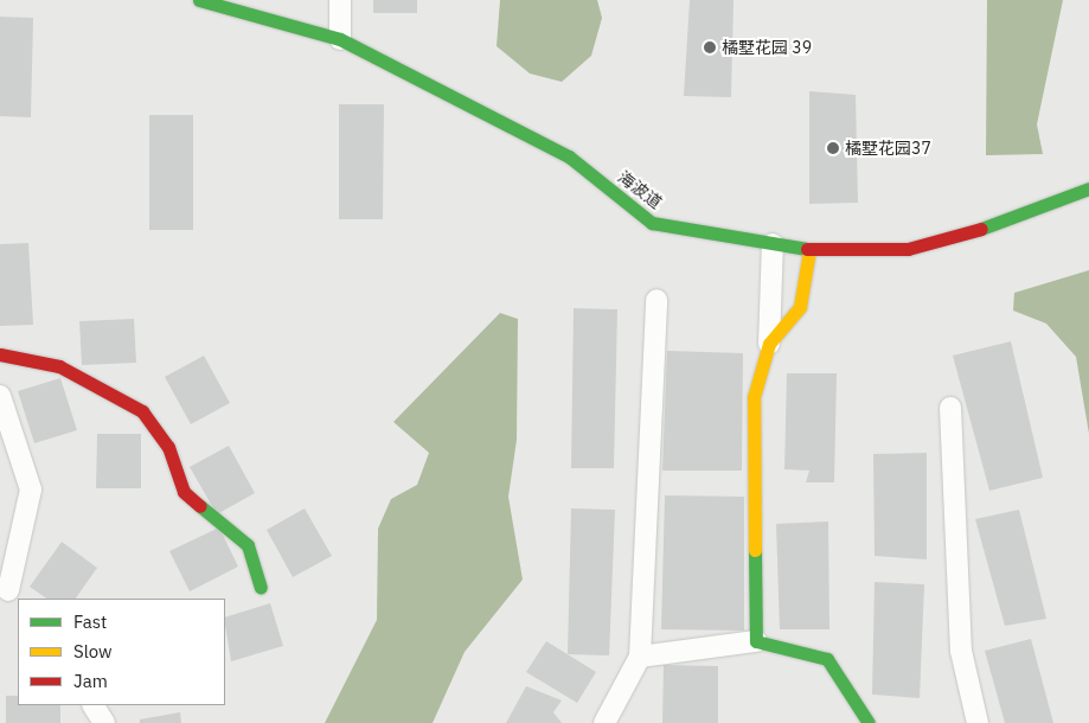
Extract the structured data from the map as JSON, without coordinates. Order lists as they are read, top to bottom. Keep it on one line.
{"streets":{"street":["海波道"]},"places":["橘墅花园 39","橘墅花园37"],"legend":["Fast","Slow","Jam"]}
